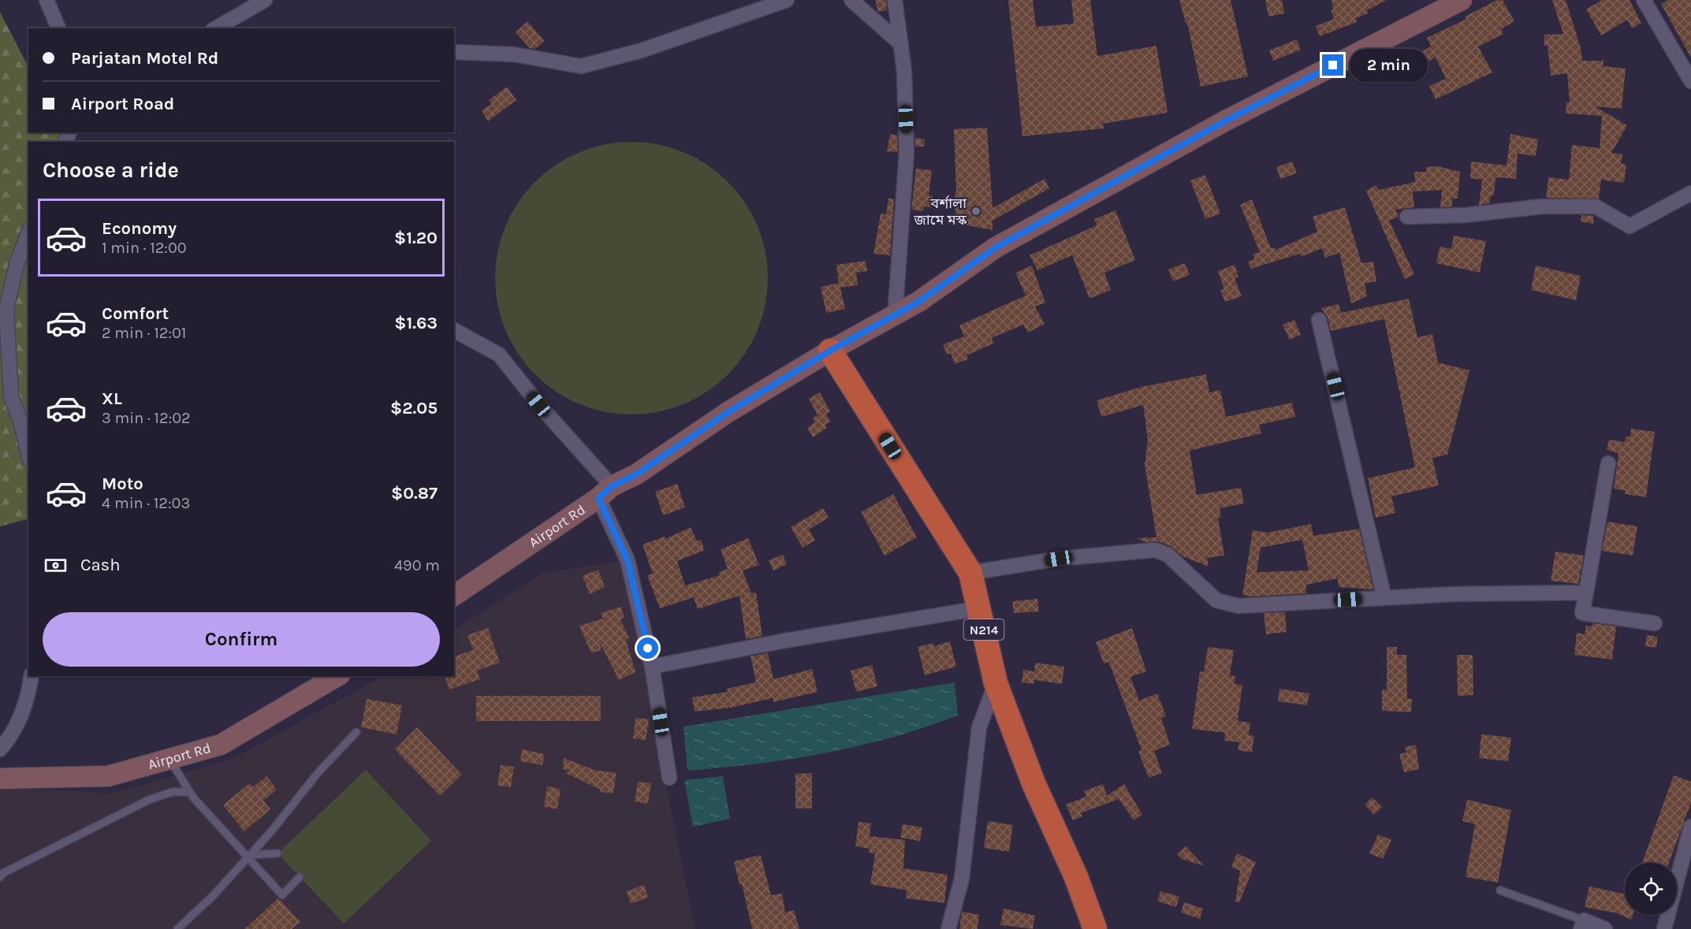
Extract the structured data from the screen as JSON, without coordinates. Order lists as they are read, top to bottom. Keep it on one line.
{"streets":{"highway":["N214"],"main road":["Airport Rd"]},"crossings":[["Airport Rd","N214"]],"places":["বর্শালা জামে মস্ক"],"page":{"banner":["Parjatan Motel Rd","Airport Road"],"bubble":"2 min","heading":"Choose a ride","list":[{"name":"Economy","note":"1 min · 12:00","value":"$1.20"},{"name":"Comfort","note":"2 min · 12:01","value":"$1.63"},{"name":"XL","note":"3 min · 12:02","value":"$2.05"},{"name":"Moto","note":"4 min · 12:03","value":"$0.87"}],"pay":["Cash","490 m"],"buttons":"Confirm"}}
